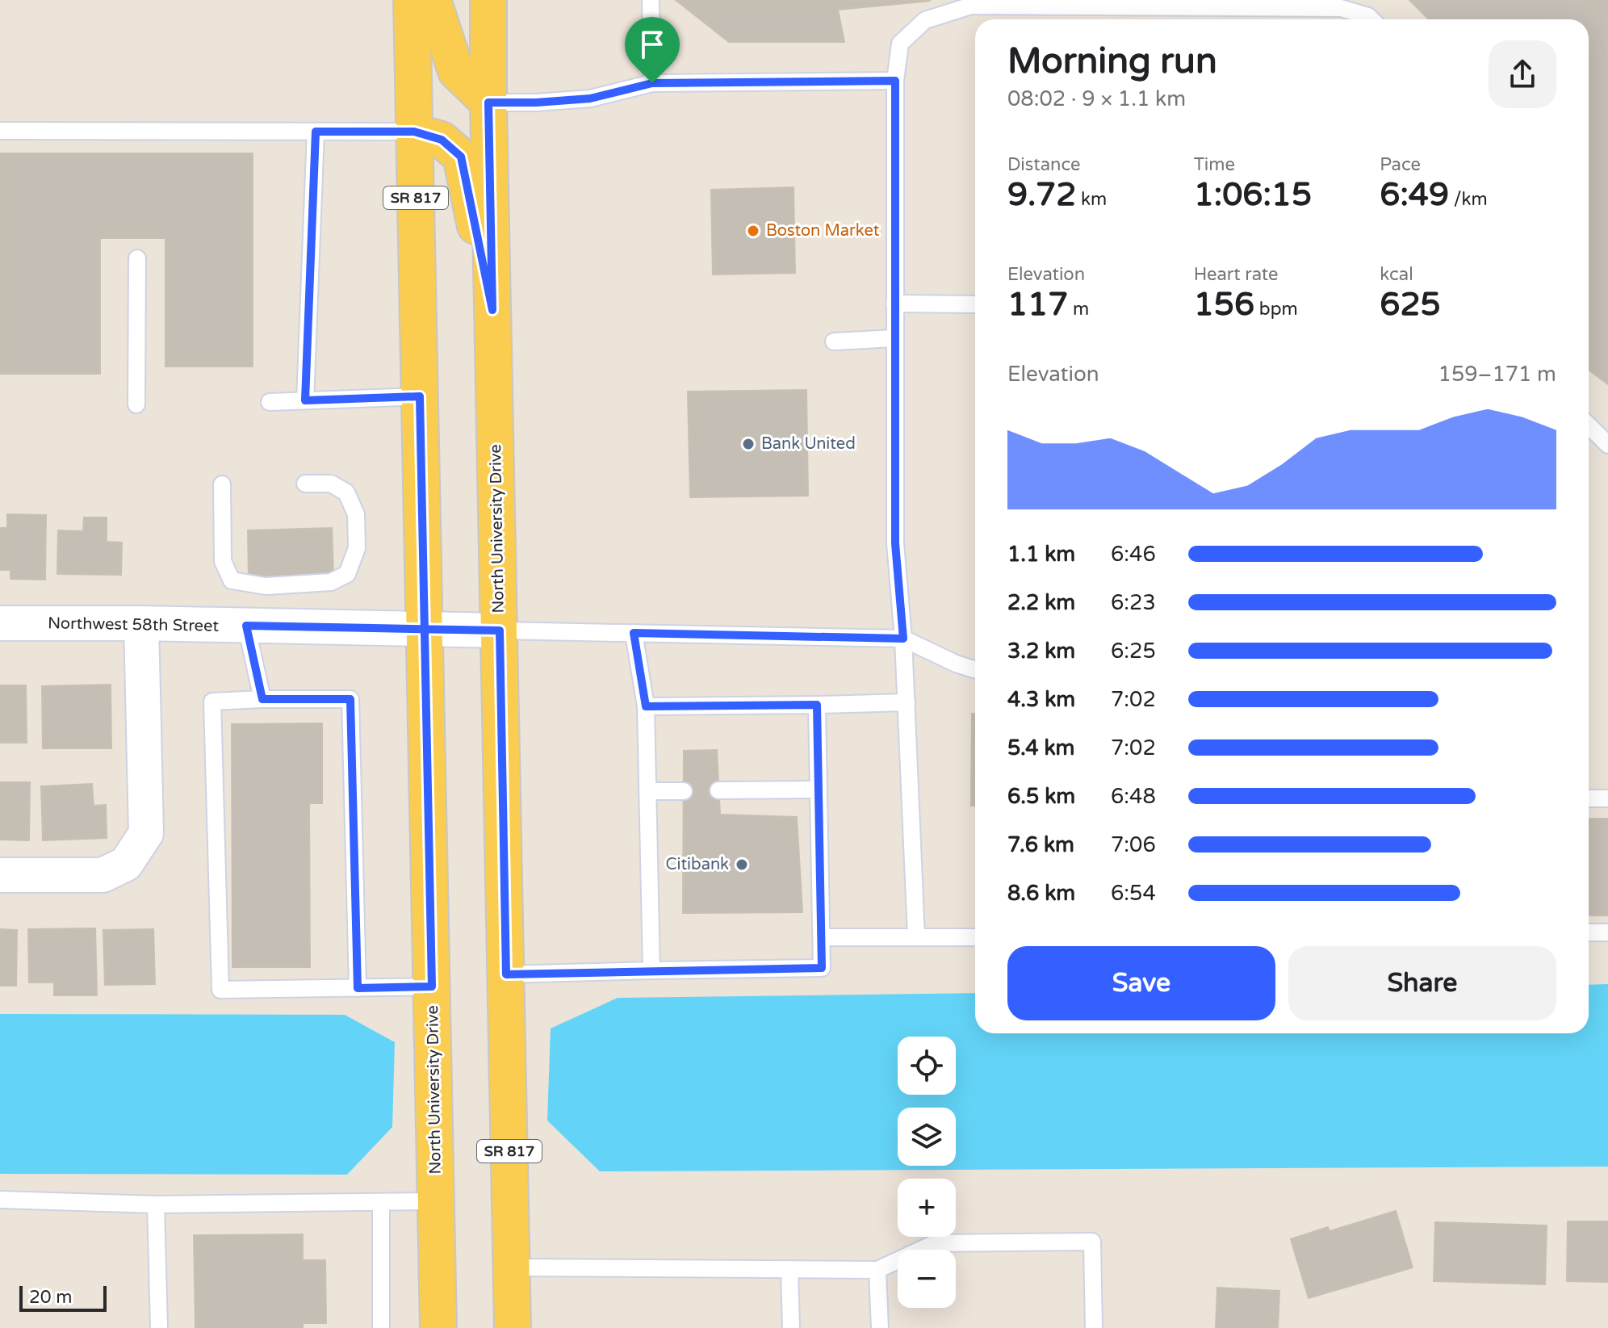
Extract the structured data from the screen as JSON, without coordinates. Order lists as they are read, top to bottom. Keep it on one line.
{"streets":{"main road":["SR 817","North University Drive"],"street":["Northwest 58th Street"]},"crossings":[["North University Drive","Northwest 58th Street"]],"places":["Boston Market","Bank United","Citibank"],"scale_bar":"20 m","page":{"heading":["Morning run","08:02 · 9 × 1.1 km"],"stats":[["Distance","9.72 km"],["Time","1:06:15"],["Pace","6:49 /km"],["Elevation","117 m"],["Heart rate","156 bpm"],["kcal","625"]],"chart":["Elevation","159–171 m"],"list":[{"name":"1.1 km","note":"6:46"},{"name":"2.2 km","note":"6:23"},{"name":"3.2 km","note":"6:25"},{"name":"4.3 km","note":"7:02"},{"name":"5.4 km","note":"7:02"},{"name":"6.5 km","note":"6:48"},{"name":"7.6 km","note":"7:06"},{"name":"8.6 km","note":"6:54"}],"buttons":["Save","Share"],"map_buttons":["+","−"],"scale":"20 m"}}
